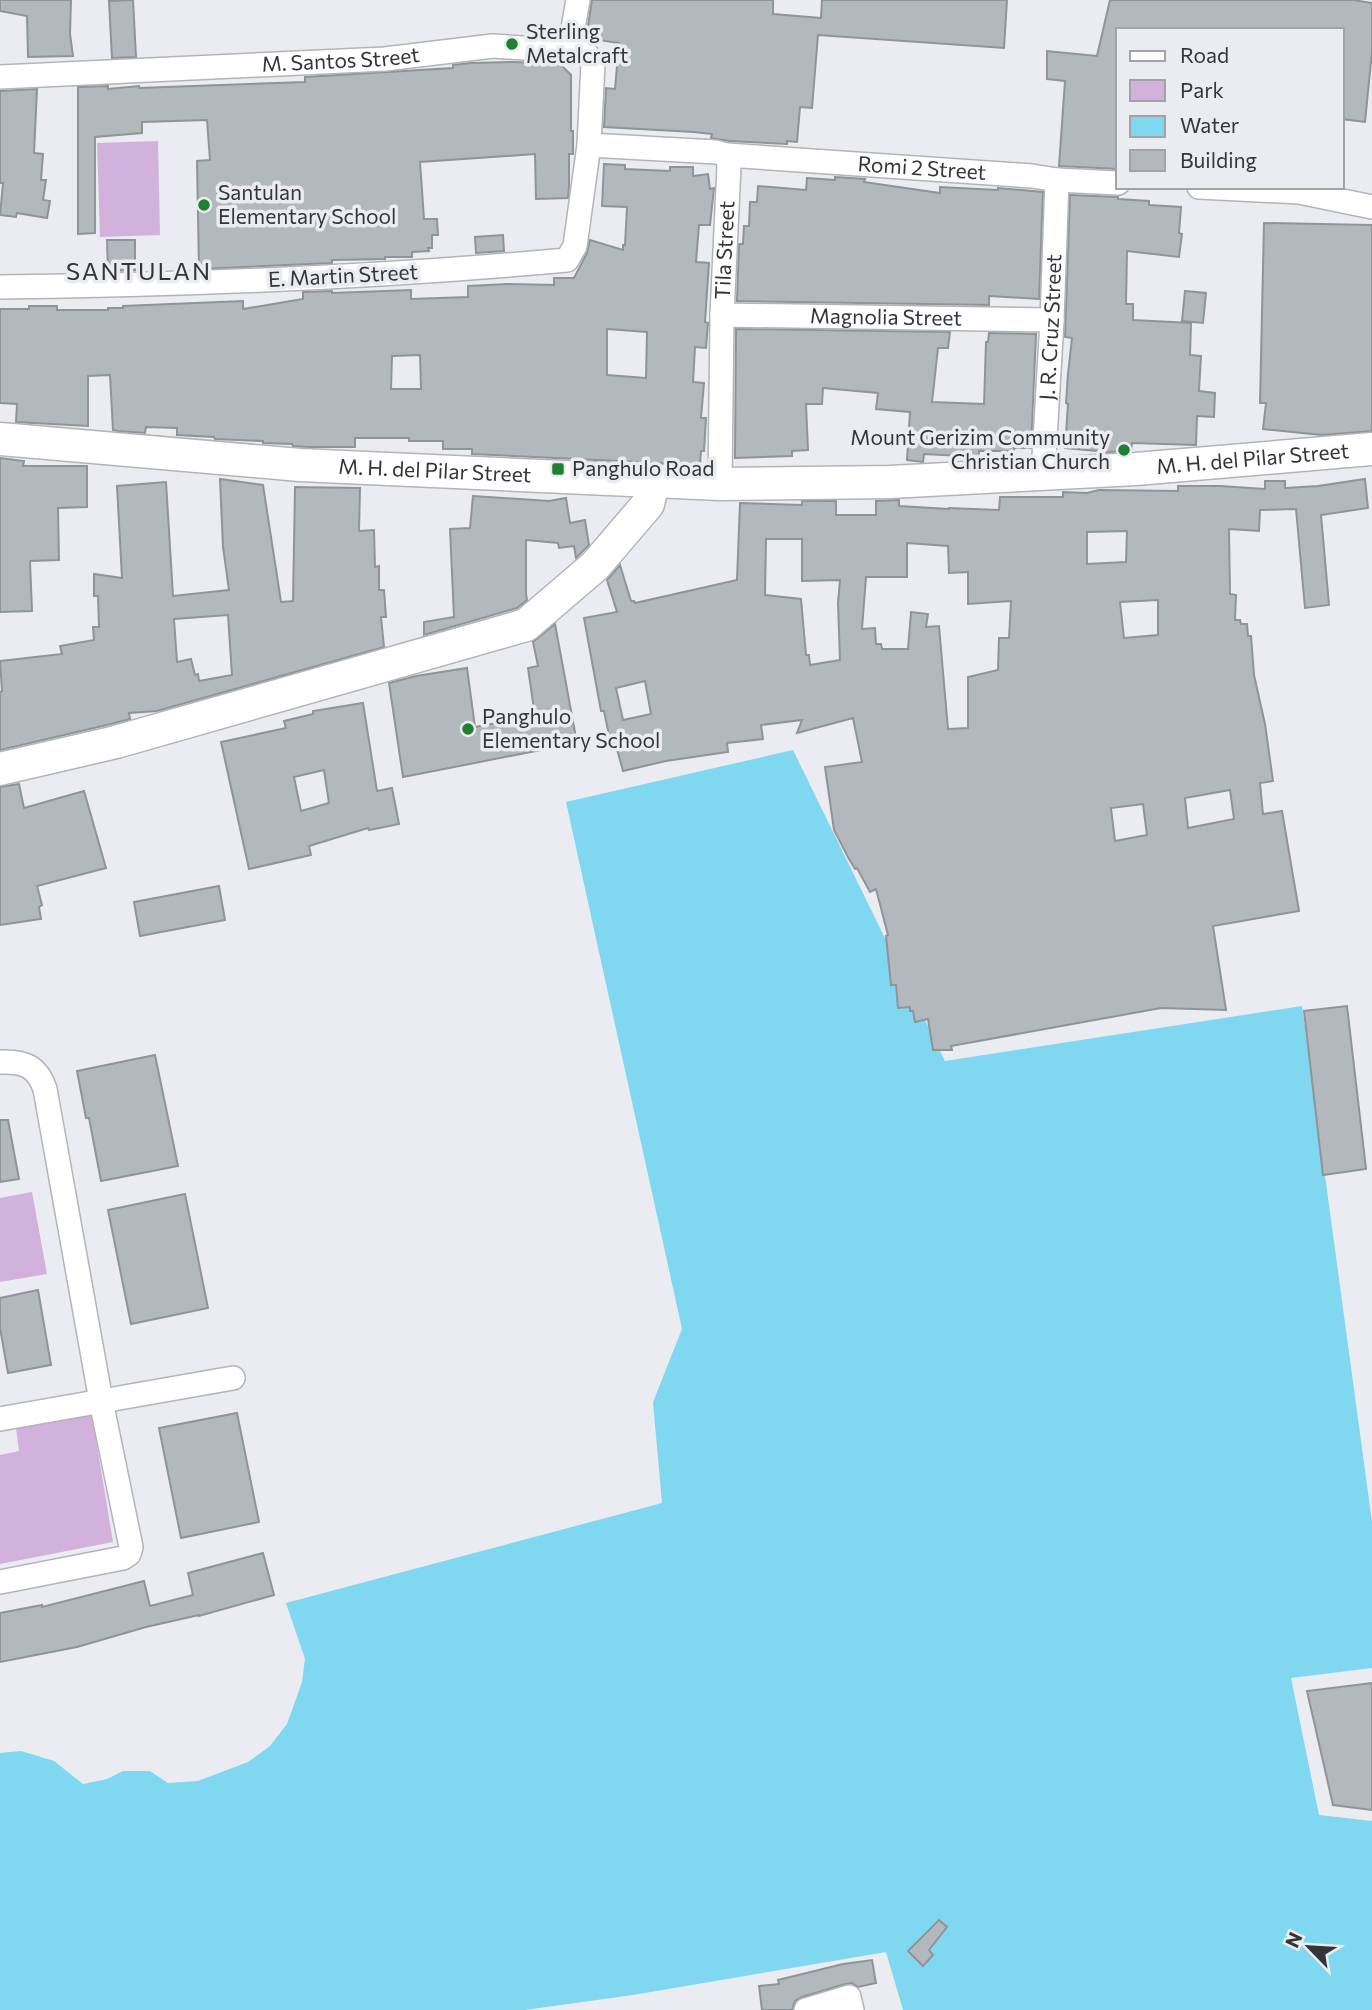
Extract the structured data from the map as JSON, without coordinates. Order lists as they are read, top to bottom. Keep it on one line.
{"streets":{"main road":["M. H. del Pilar Street"],"street":["M. Santos Street","Romi 2 Street","Tila Street","E. Martin Street","Magnolia Street","J. R. Cruz Street"]},"crossings":[["Romi 2 Street","Tila Street"],["Romi 2 Street","J. R. Cruz Street"],["Tila Street","Magnolia Street"],["Tila Street","M. H. del Pilar Street"],["Magnolia Street","J. R. Cruz Street"],["J. R. Cruz Street","M. H. del Pilar Street"]],"districts":["SANTULAN"],"places":{"other":["Sterling Metalcraft","Santulan Elementary School","Mount Gerizim Community Christian Church","Panghulo Elementary School"],"transit":["Panghulo Road"]},"legend":["Road","Park","Water","Building"],"north":"top left"}
